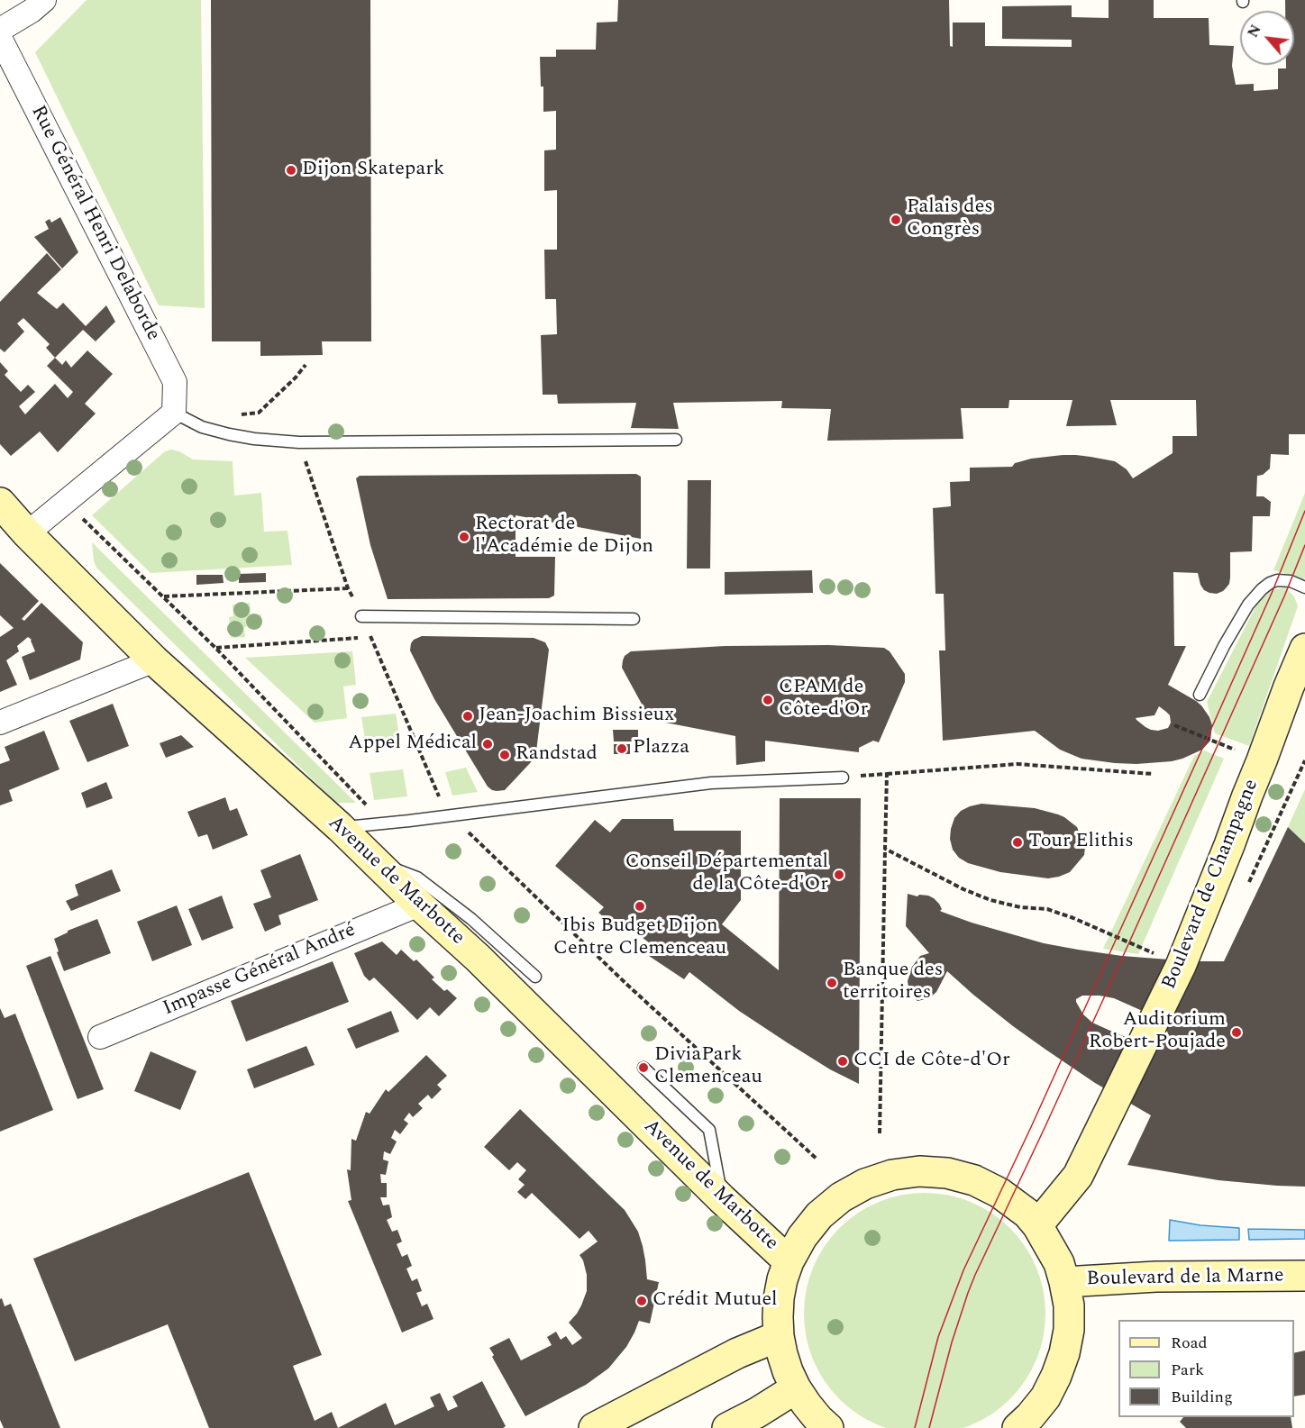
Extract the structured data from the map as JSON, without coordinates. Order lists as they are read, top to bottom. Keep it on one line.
{"streets":{"street":["Rue Général Henri Delaborde","Avenue de Marbotte","Boulevard de Champagne","Impasse Général André","Boulevard de la Marne"]},"crossings":[["Avenue de Marbotte","Impasse Général André"]],"places":["Dijon Skatepark","Palais des Congrès","Rectorat de l'Académie de Dijon","CPAM de Côte-d'Or","Jean-Joachim Bissieux","Appel Médical","Plazza","Randstad","Tour Elithis","Conseil Départemental de la Côte-d'Or","Ibis Budget Dijon Centre Clemenceau","Banque des territoires","Auditorium Robert-Poujade","CCI de Côte-d'Or","DiviaPark Clemenceau","Crédit Mutuel"],"legend":["Road","Park","Building"],"north":"top left"}
